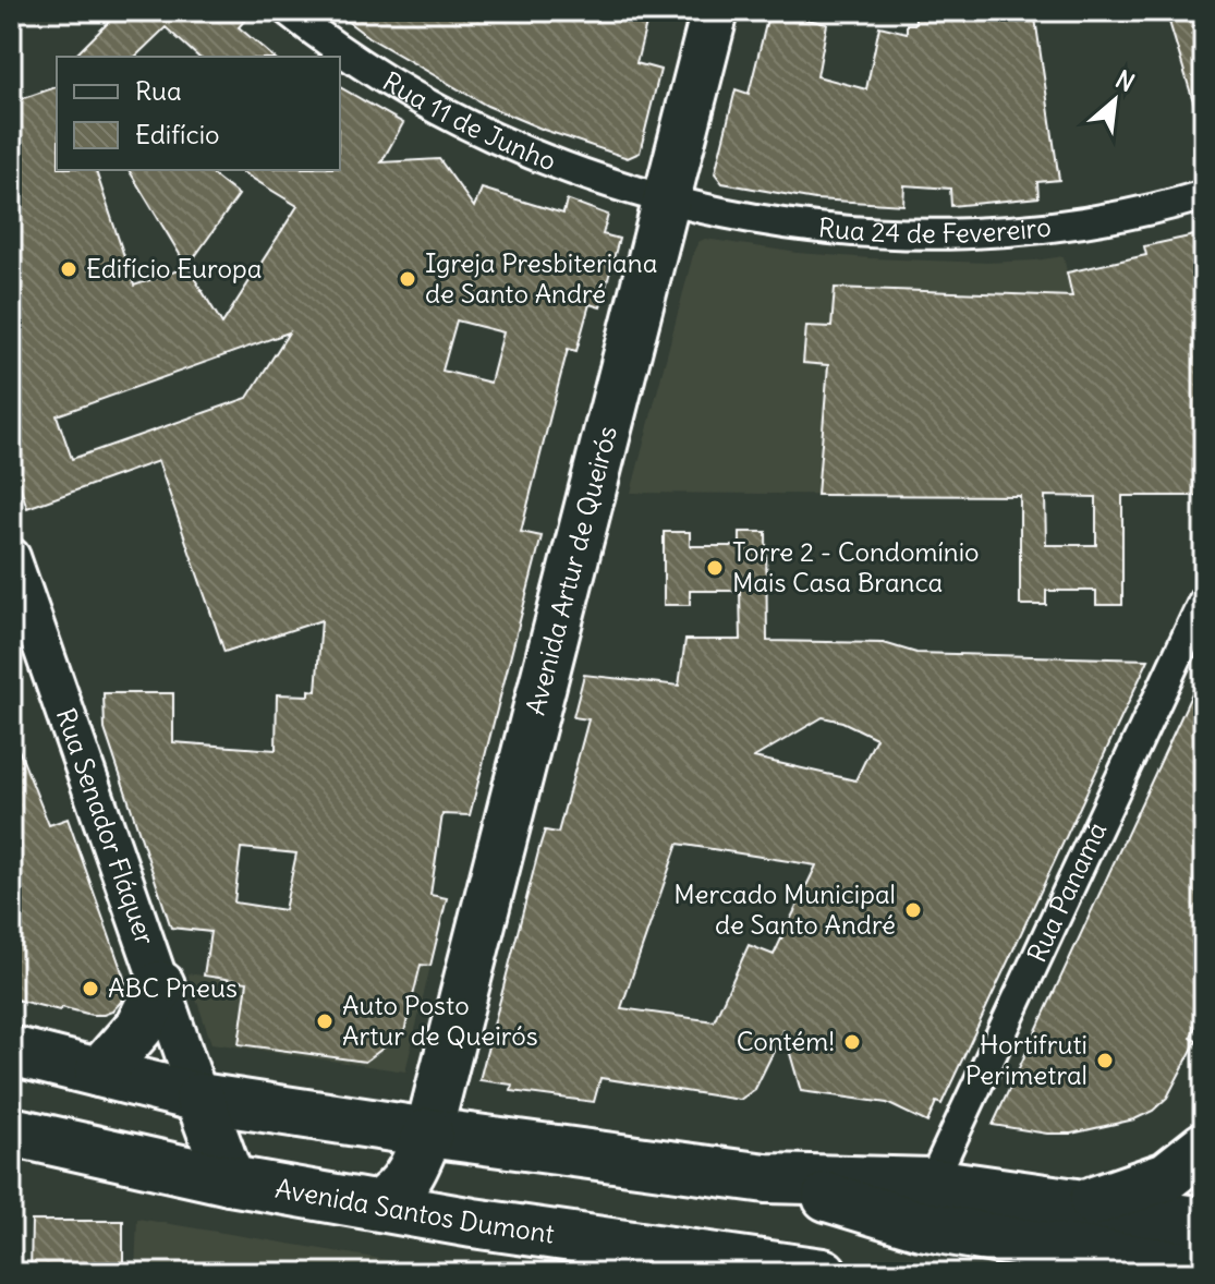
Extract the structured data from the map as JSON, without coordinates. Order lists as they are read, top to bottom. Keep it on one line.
{"streets":{"highway":["Avenida Santos Dumont"],"main road":["Avenida Artur de Queirós"],"street":["Rua 11 de Junho","Rua 24 de Fevereiro","Rua Senador Fláquer","Rua Panamá"]},"crossings":[["Rua 11 de Junho","Rua 24 de Fevereiro"],["Rua 11 de Junho","Avenida Artur de Queirós"],["Rua 24 de Fevereiro","Avenida Artur de Queirós"]],"places":["Edifício Europa","Igreja Presbiteriana de Santo André","Torre 2 - Condomínio Mais Casa Branca","Mercado Municipal de Santo André","ABC Pneus","Auto Posto Artur de Queirós","Contém!","Hortifruti Perimetral"],"legend":["Rua","Edifício"],"north":"top right"}
